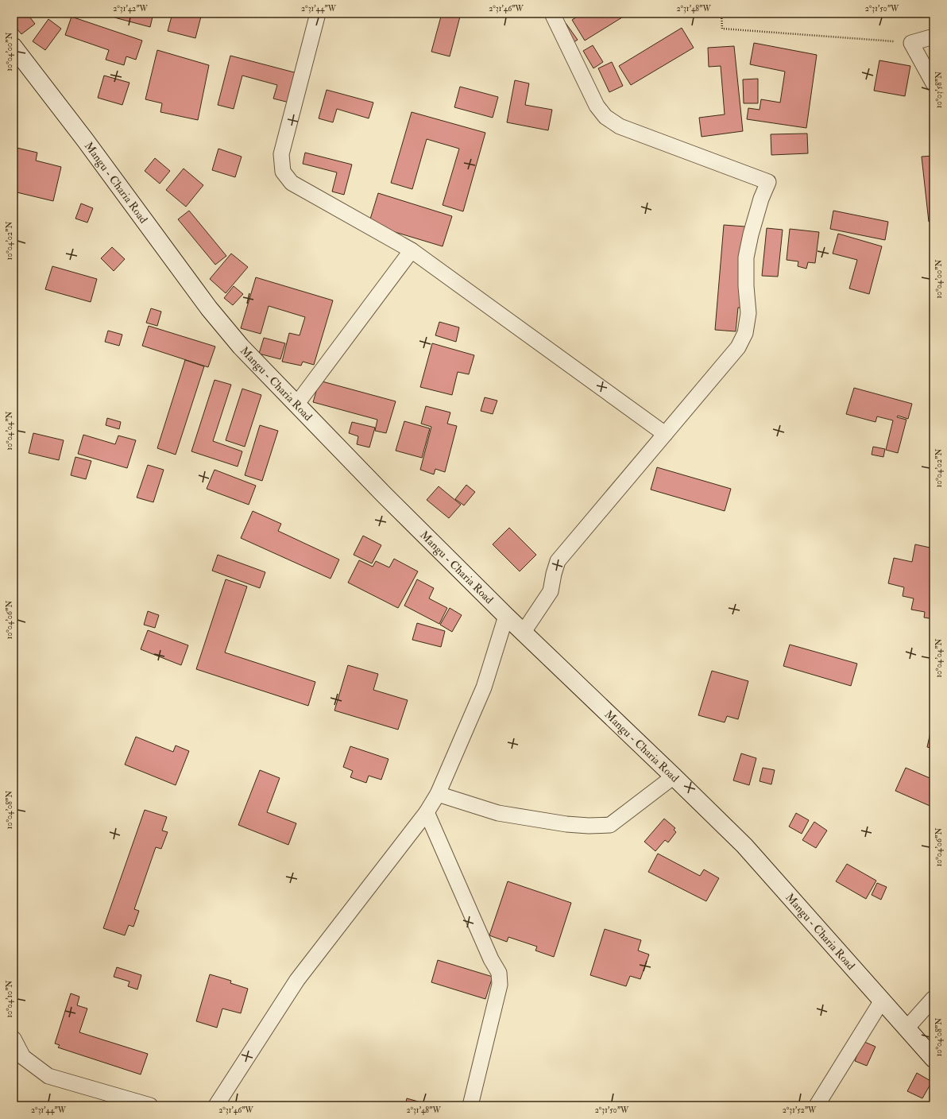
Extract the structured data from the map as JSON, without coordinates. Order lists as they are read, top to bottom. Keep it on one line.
{"streets":{"street":["Mangu - Charia Road"]},"coordinates":["2°31'42\"W","2°31'44\"W","2°31'46\"W","2°31'48\"W","2°31'50\"W","10°04'00\"N","10°03'58\"N","10°04'02\"N","10°04'04\"N","10°04'06\"N","10°04'08\"N","10°04'10\"N","2°31'52\"W"]}
